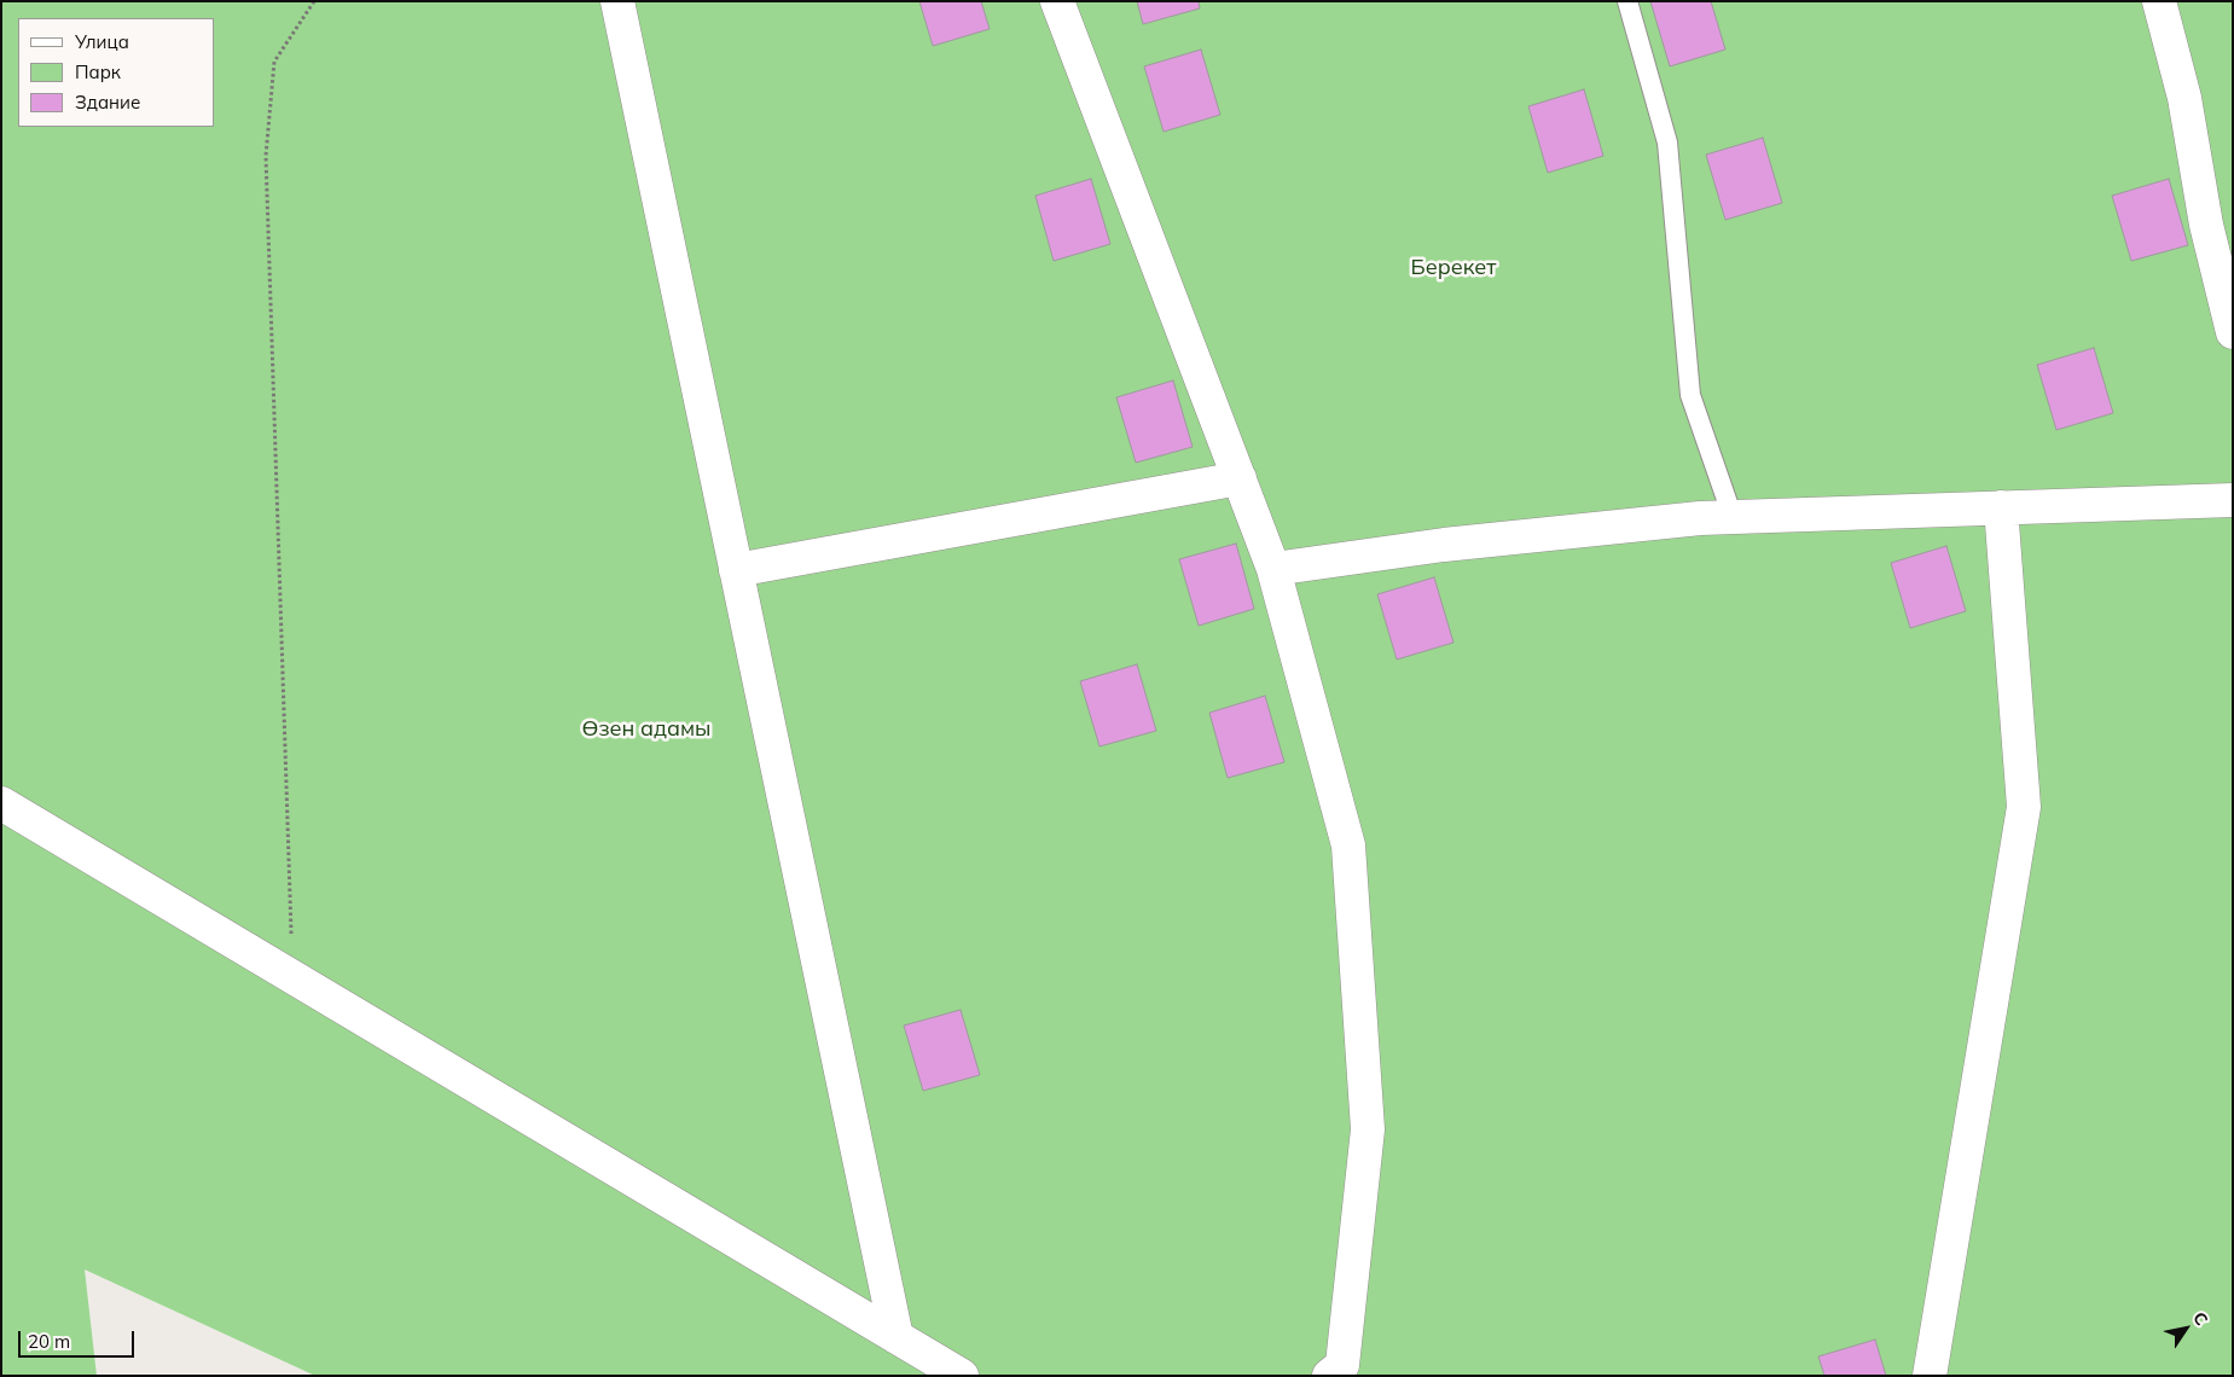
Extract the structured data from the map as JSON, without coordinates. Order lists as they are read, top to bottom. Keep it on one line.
{"parks":["Берекет","Өзен адамы"],"legend":["Улица","Парк","Здание"],"scale_bar":"20 m","north":"top right"}
